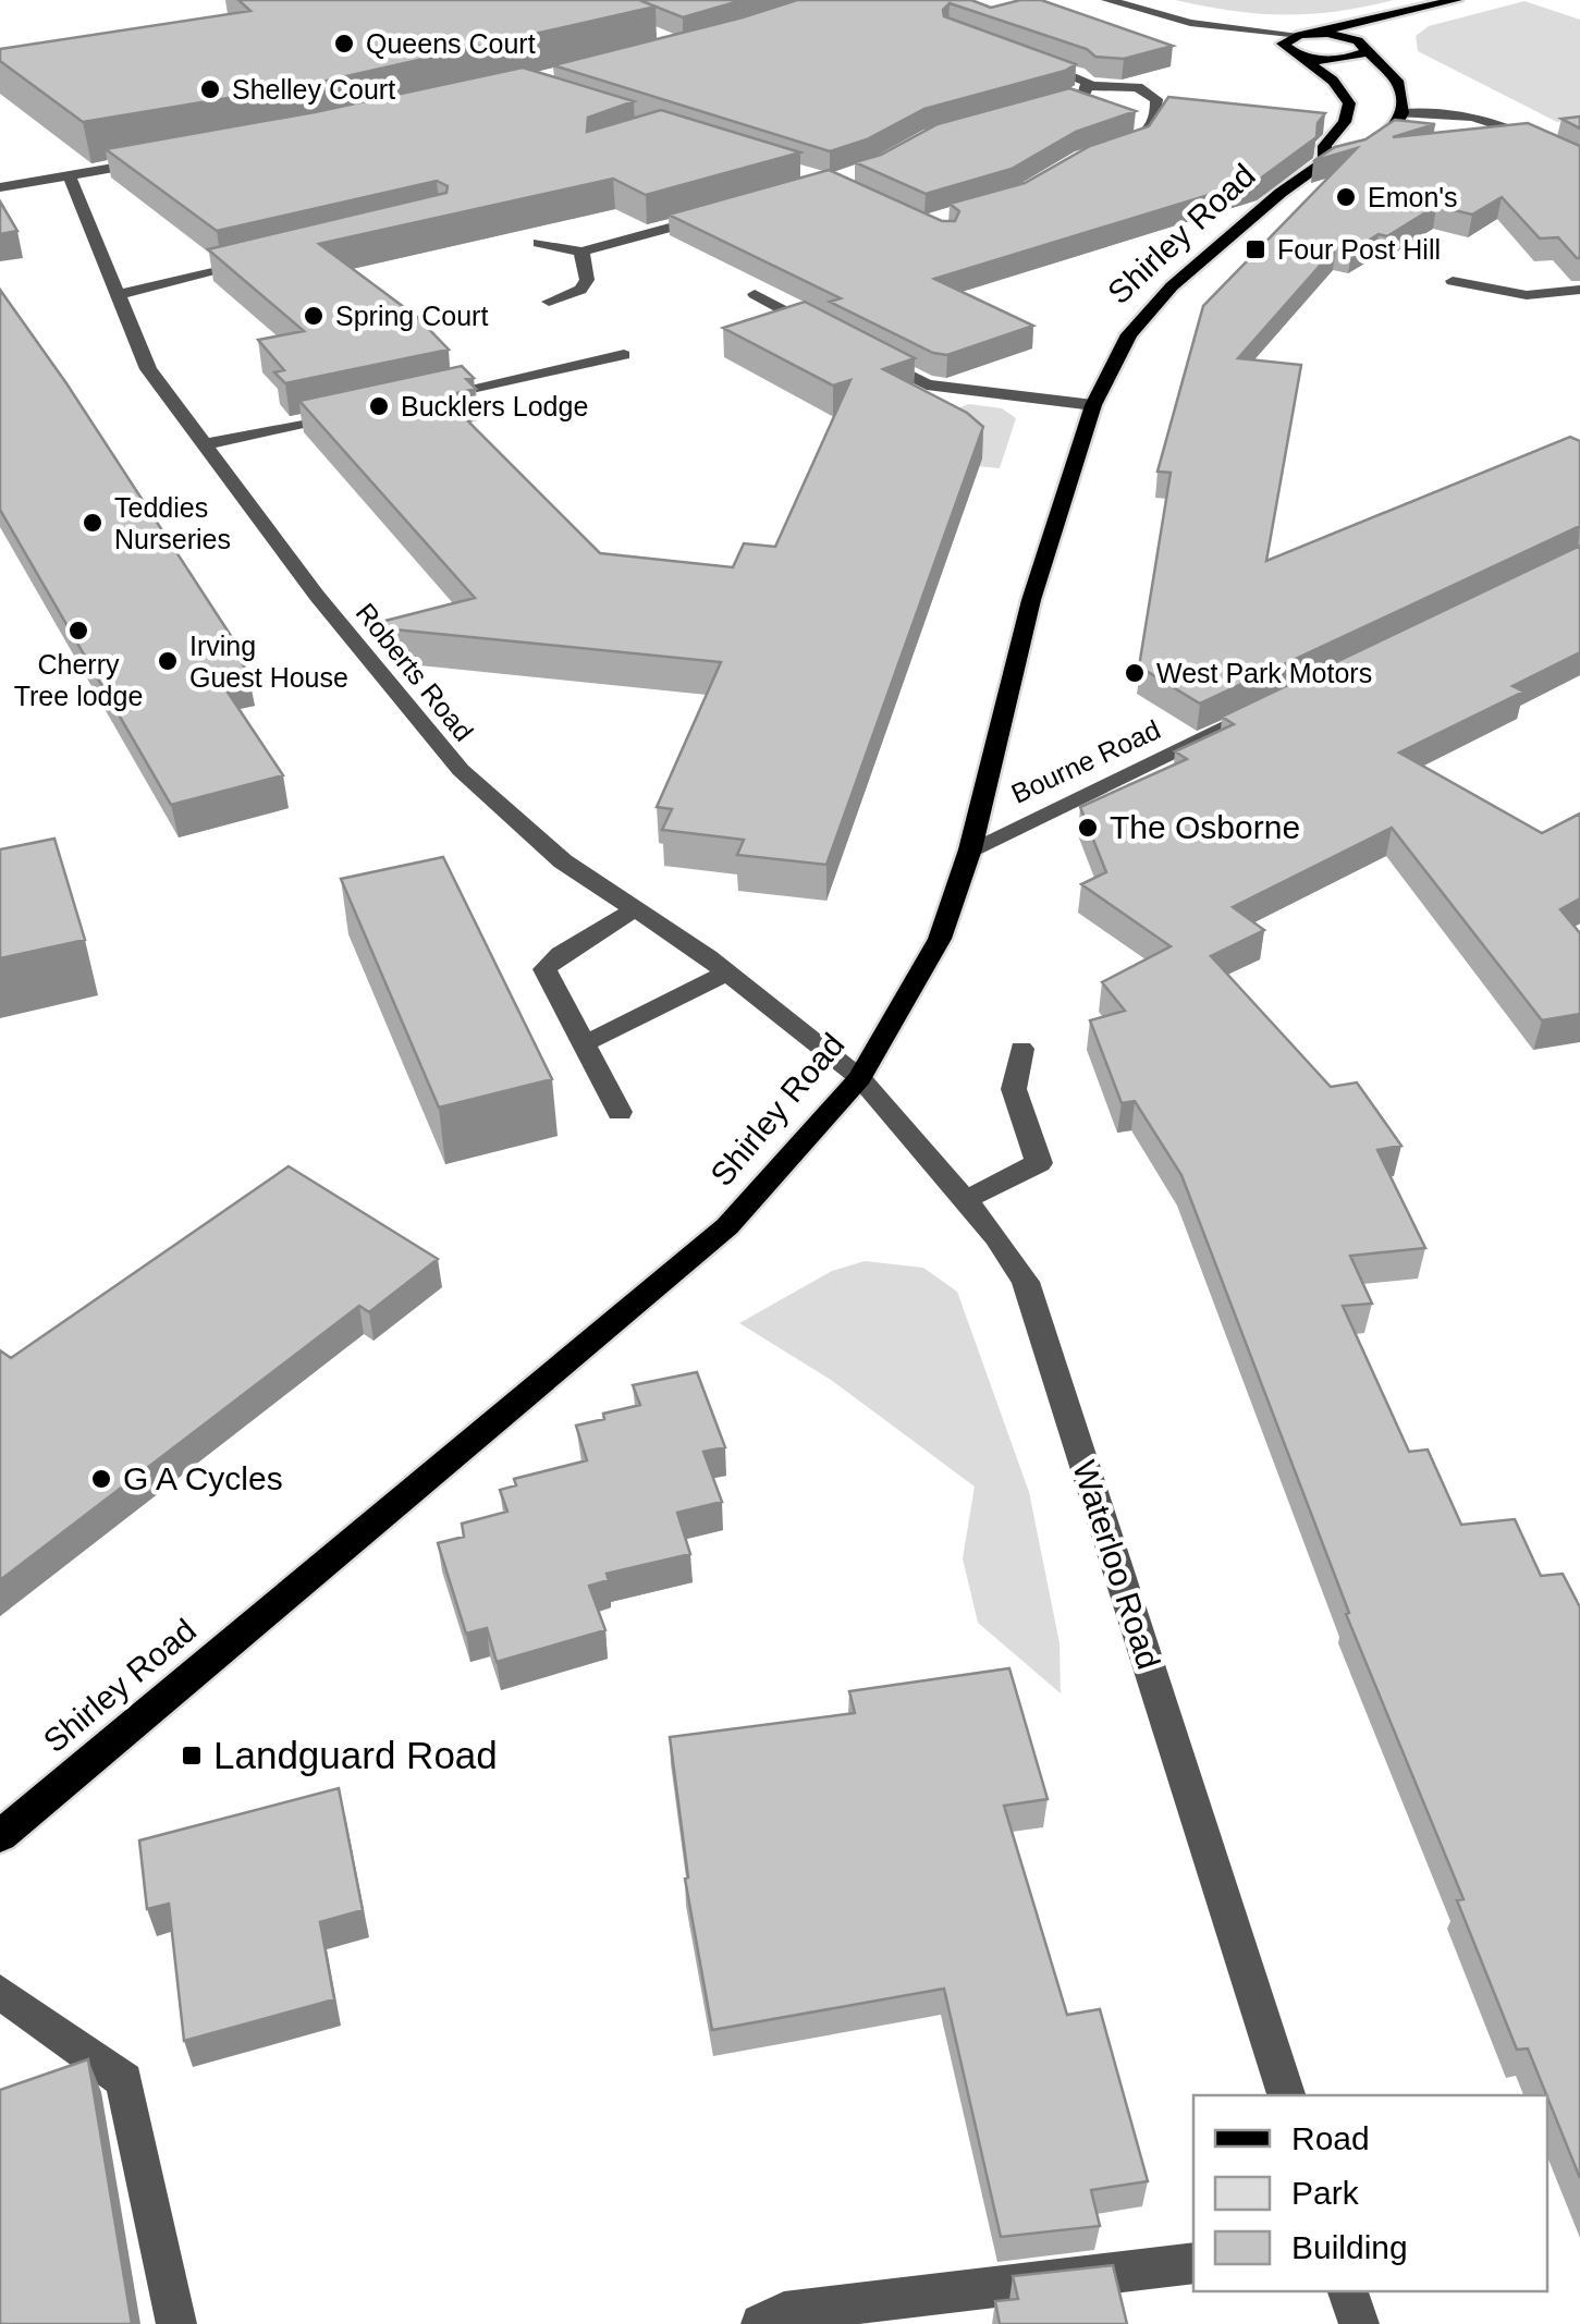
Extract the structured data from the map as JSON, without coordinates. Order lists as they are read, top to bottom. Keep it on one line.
{"streets":{"main road":["Shirley Road"],"street":["Roberts Road","Bourne Road","Waterloo Road"]},"crossings":[["Shirley Road","Roberts Road"],["Shirley Road","Bourne Road"],["Shirley Road","Waterloo Road"],["Roberts Road","Waterloo Road"]],"places":{"other":["Queens Court","Shelley Court","Emon's","Spring Court","Bucklers Lodge","Teddies Nurseries","Cherry Tree lodge","Irving Guest House","West Park Motors","The Osborne","G A Cycles"],"transit":["Four Post Hill","Landguard Road"]},"legend":["Road","Park","Building"]}
